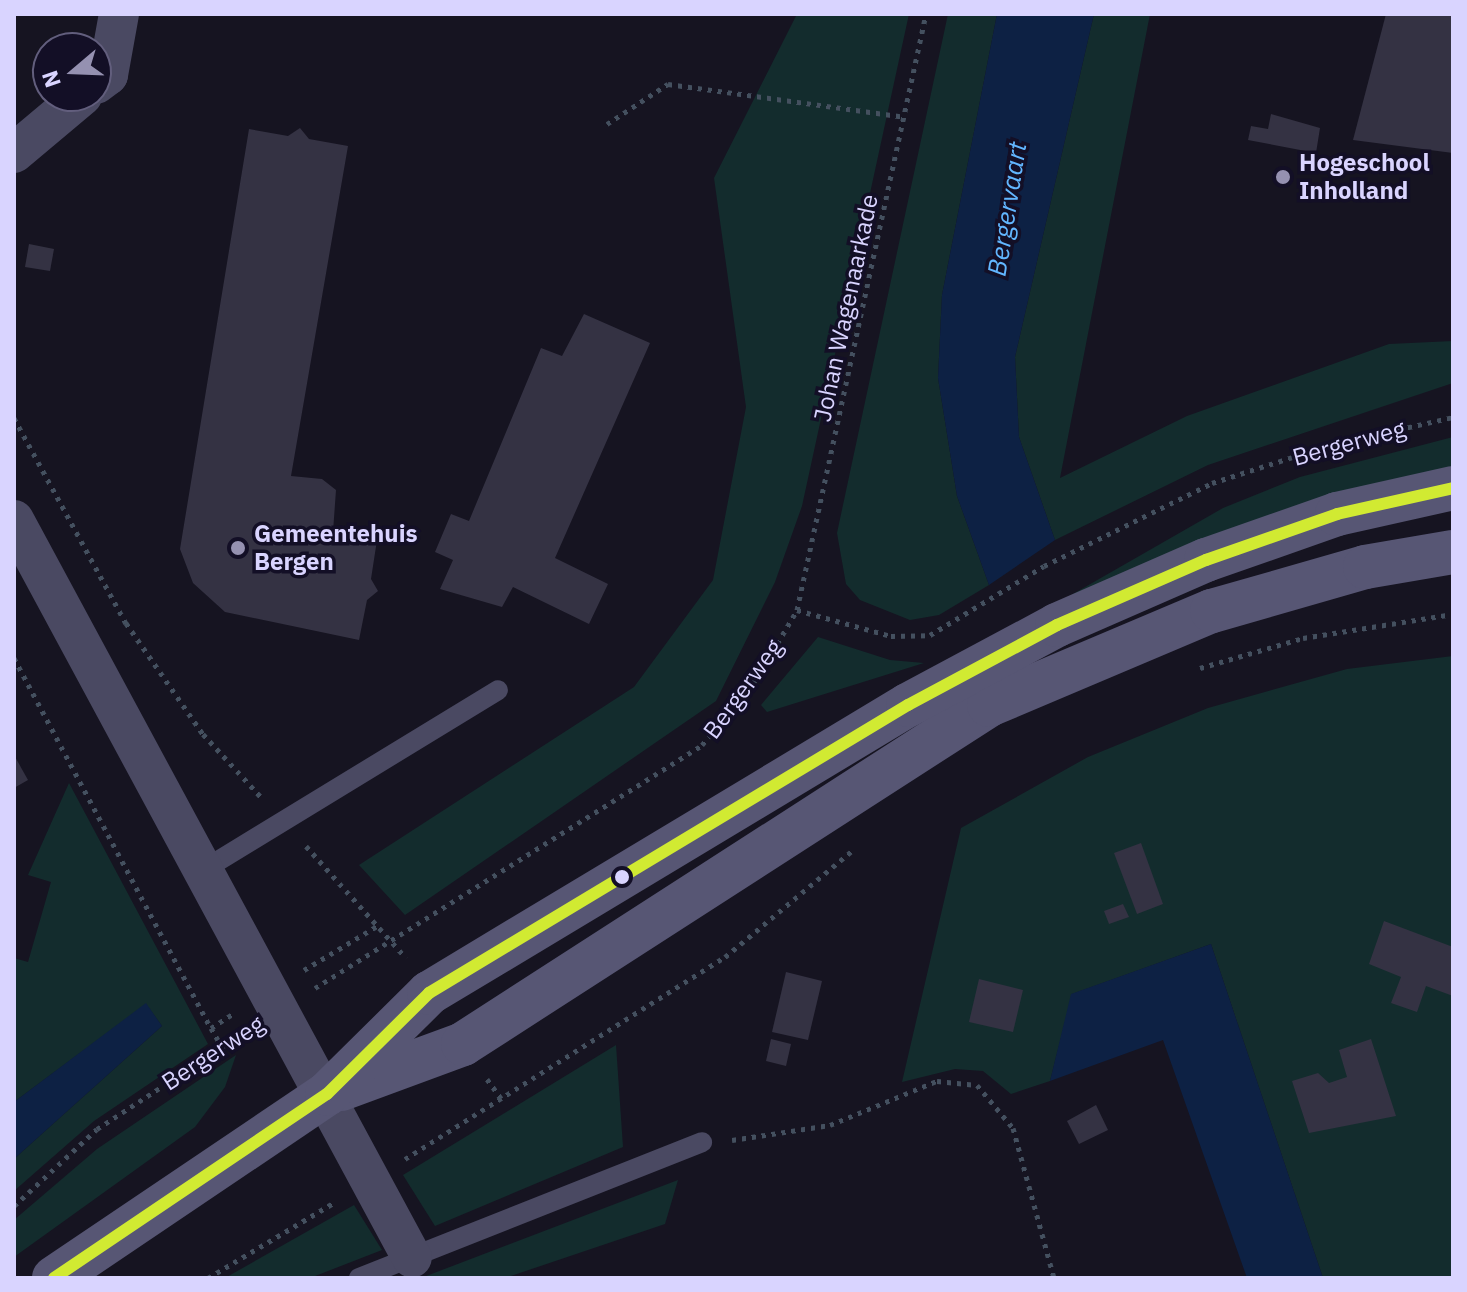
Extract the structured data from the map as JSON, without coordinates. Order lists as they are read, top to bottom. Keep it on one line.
{"streets":{"path":["Johan Wagenaarkade","Bergerweg"]},"crossings":[["Johan Wagenaarkade","Bergerweg"]],"water":["Bergervaart"],"places":["Hogeschool Inholland","Gemeentehuis Bergen"],"north":"left"}
